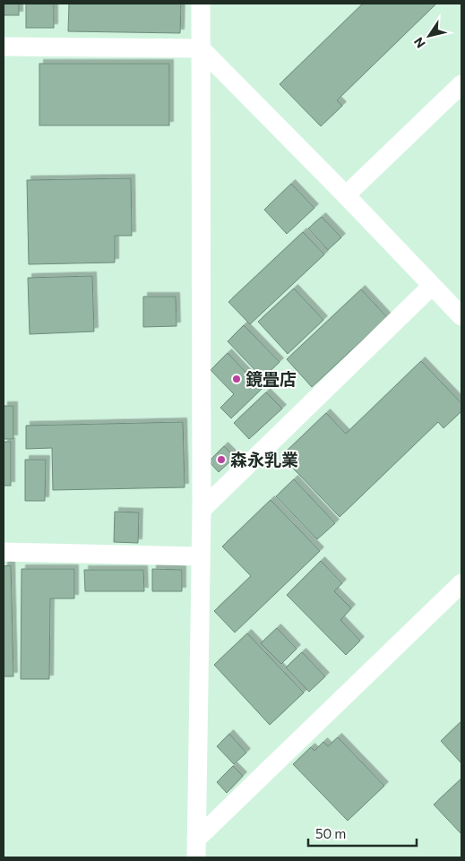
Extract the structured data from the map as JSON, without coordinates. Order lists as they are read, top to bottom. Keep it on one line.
{"places":["鏡畳店","森永乳業"],"scale_bar":"50 m","north":"bottom left"}
